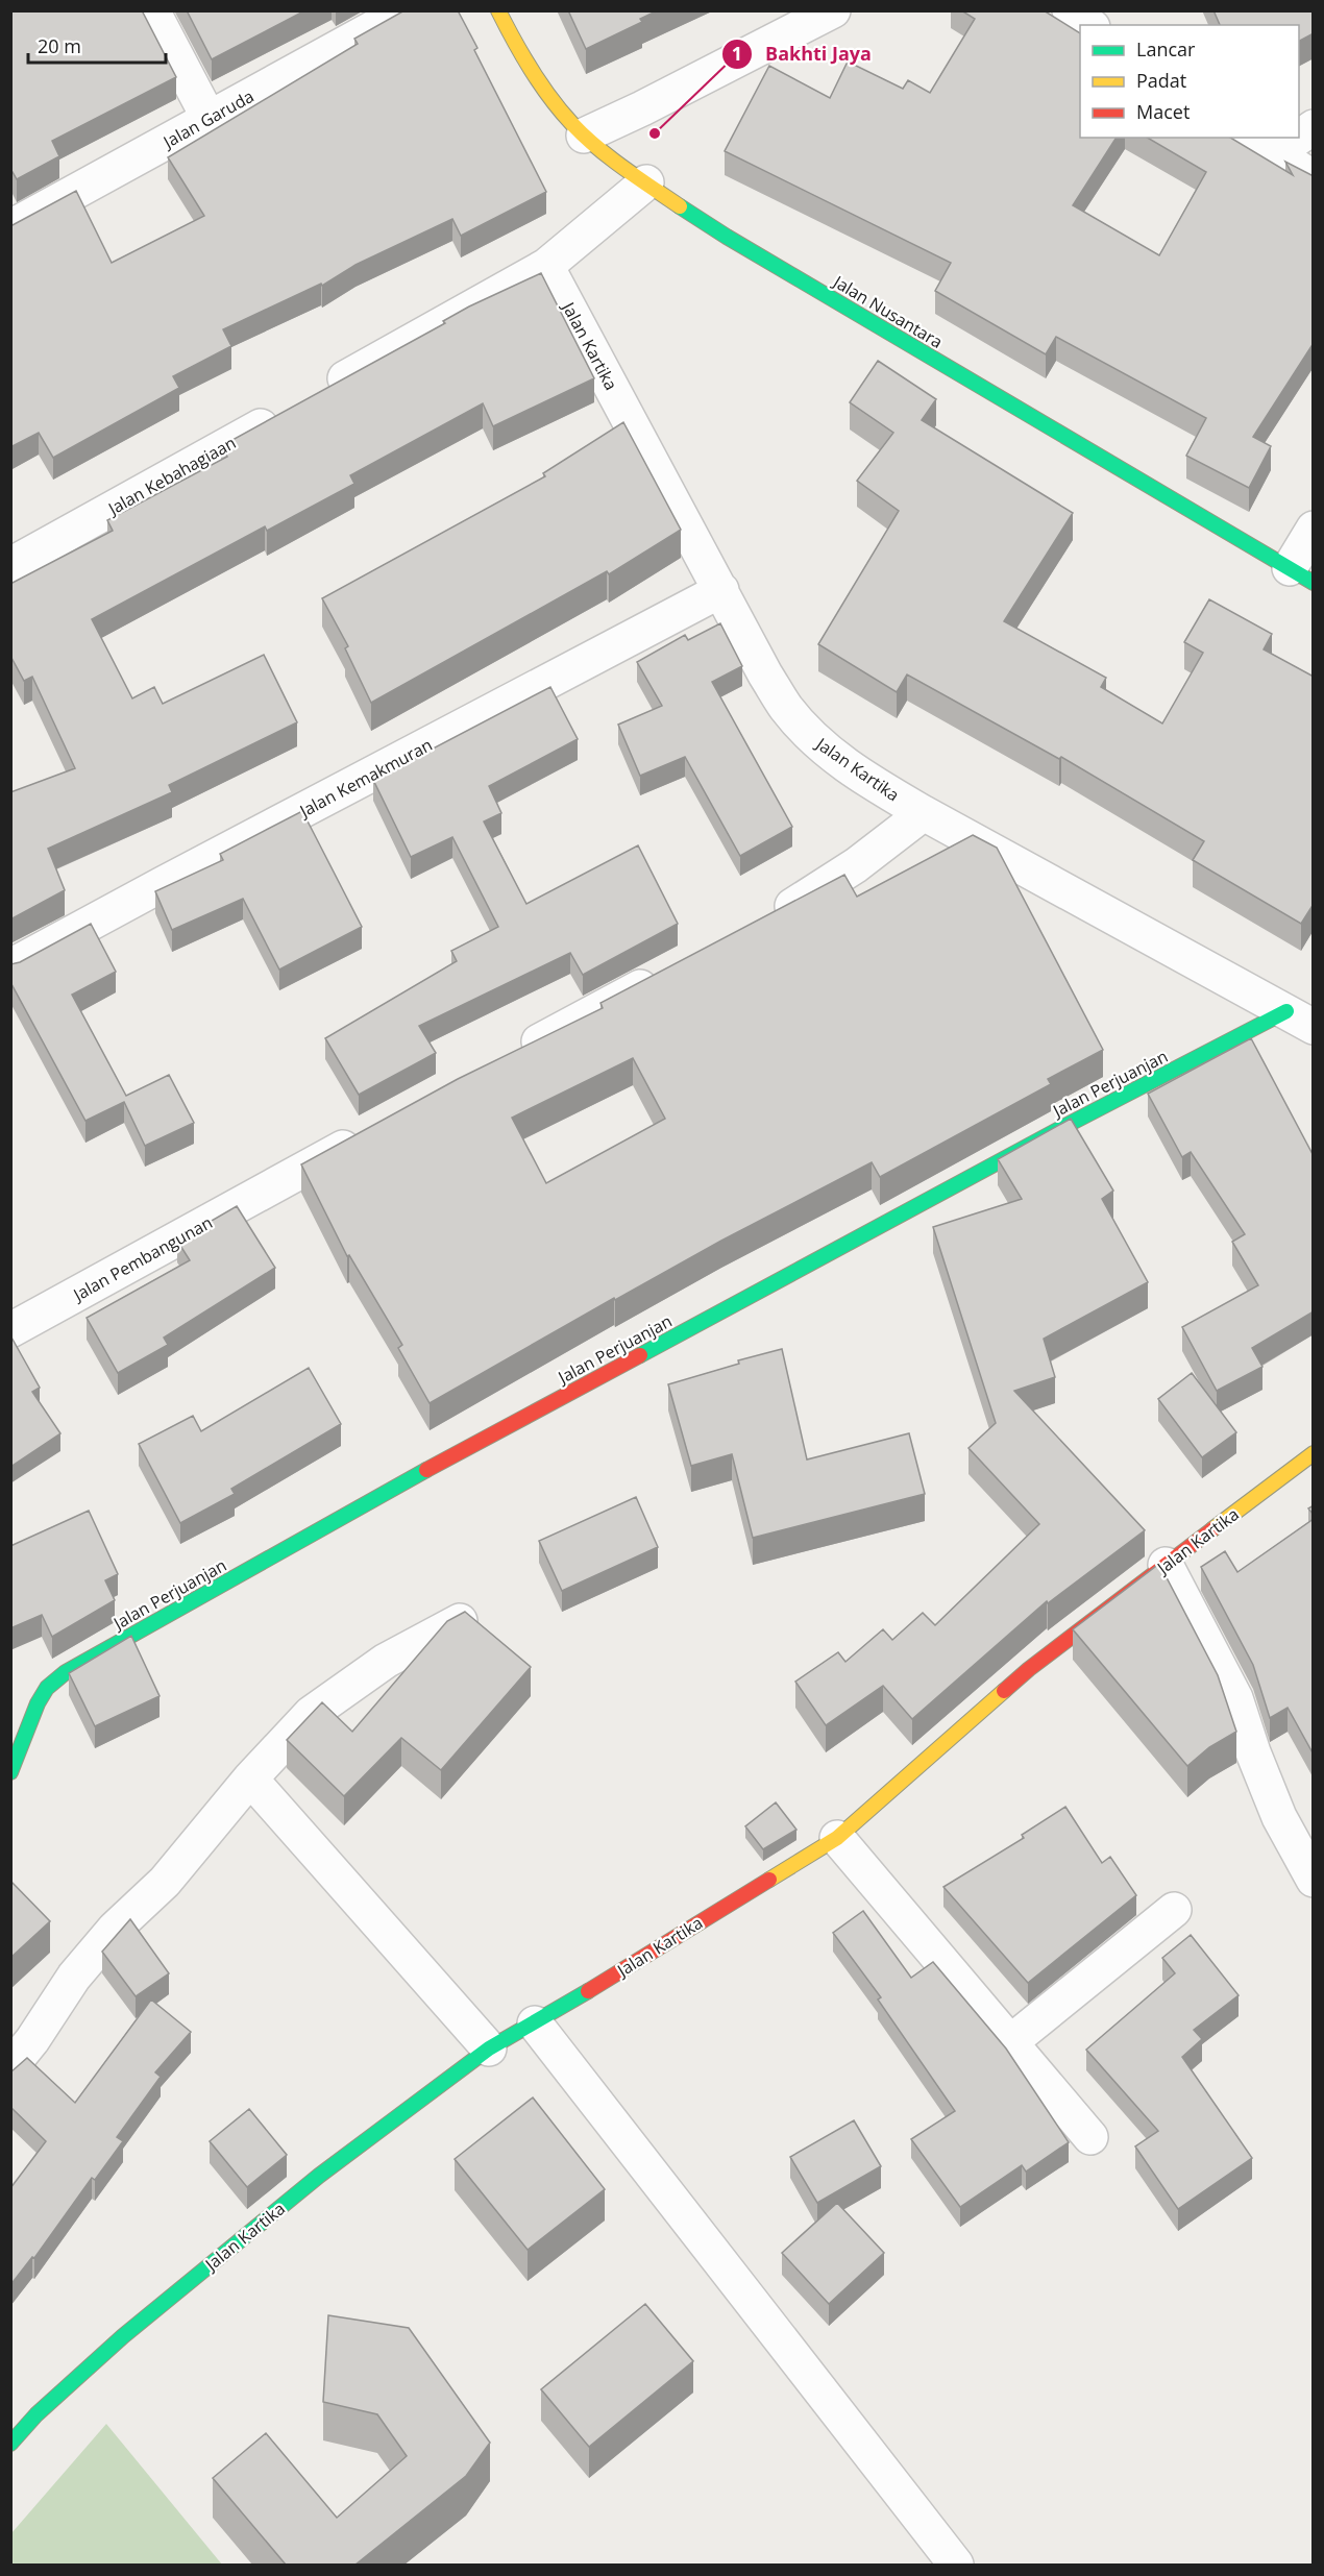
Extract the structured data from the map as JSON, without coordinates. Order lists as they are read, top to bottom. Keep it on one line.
{"streets":{"street":["Jalan Garuda","Jalan Nusantara","Jalan Kartika","Jalan Kebahagiaan","Jalan Kemakmuran","Jalan Perjuanjan","Jalan Pembangunan"]},"crossings":[["Jalan Kartika","Jalan Kemakmuran"],["Jalan Kartika","Jalan Perjuanjan"]],"places":["Bakhti Jaya"],"legend":["Lancar","Padat","Macet"],"scale_bar":"20 m"}
